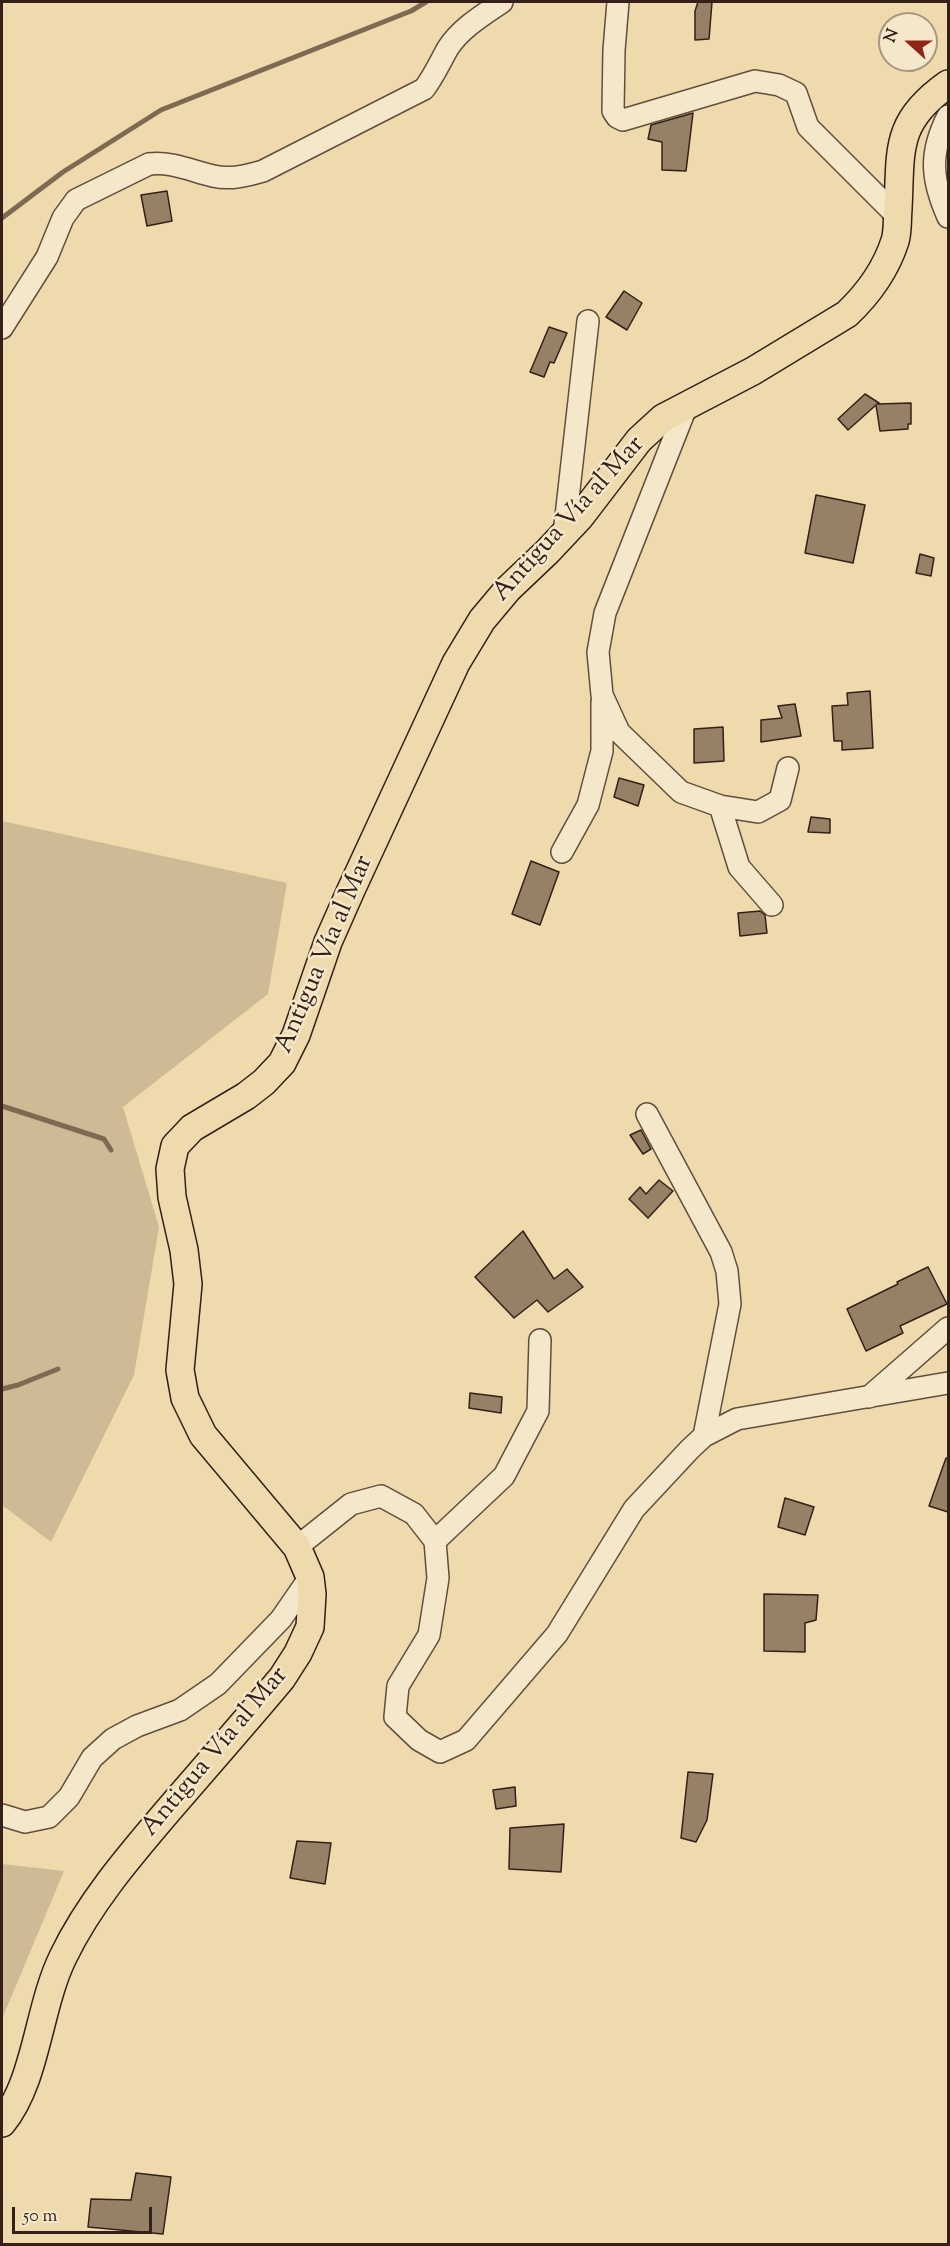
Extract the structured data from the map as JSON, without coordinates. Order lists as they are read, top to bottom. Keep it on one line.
{"streets":{"main road":["Antigua Vía al Mar"]},"scale_bar":"50 m","north":"left"}
